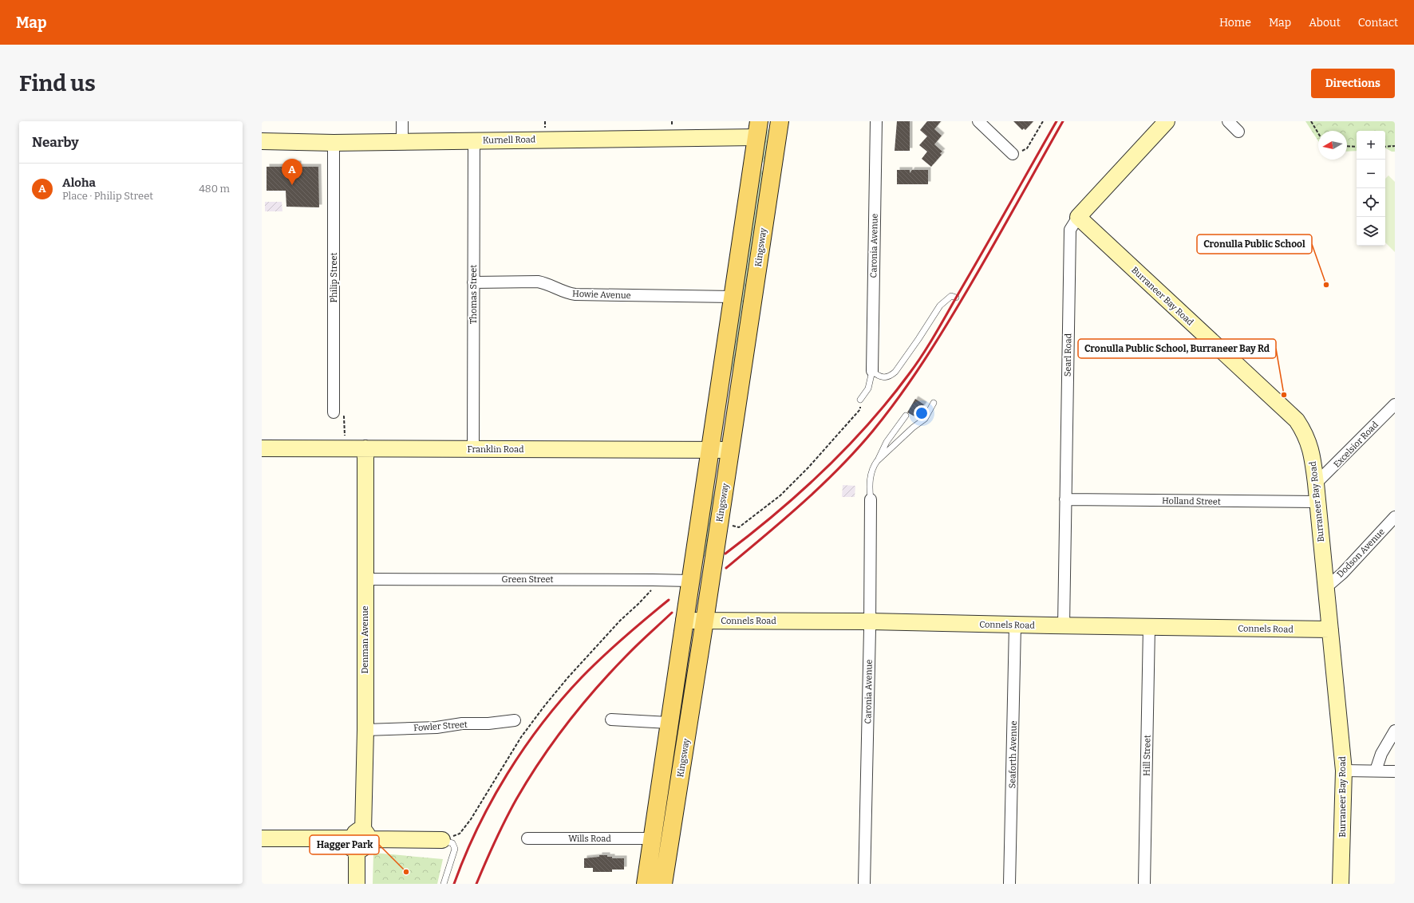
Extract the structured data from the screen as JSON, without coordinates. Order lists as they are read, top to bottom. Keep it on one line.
{"streets":{"main road":["Kingsway"],"street":["Kurnell Road","Caronia Avenue","Philip Street","Thomas Street","Howie Avenue","Burraneer Bay Road","Searl Road","Excelsior Road","Franklin Road","Holland Street","Dodson Avenue","Green Street","Connels Road","Denman Avenue","Fowler Street","Seaforth Avenue","Hill Street","Wills Road"]},"crossings":[["Kurnell Road","Philip Street"],["Kurnell Road","Thomas Street"],["Caronia Avenue","Connels Road"],["Kingsway","Franklin Road"],["Kingsway","Connels Road"],["Thomas Street","Howie Avenue"],["Thomas Street","Franklin Road"],["Burraneer Bay Road","Searl Road"],["Burraneer Bay Road","Excelsior Road"],["Burraneer Bay Road","Holland Street"],["Burraneer Bay Road","Dodson Avenue"],["Burraneer Bay Road","Connels Road"],["Searl Road","Holland Street"],["Searl Road","Connels Road"],["Franklin Road","Denman Avenue"],["Green Street","Denman Avenue"],["Connels Road","Seaforth Avenue"],["Connels Road","Hill Street"],["Denman Avenue","Fowler Street"]],"places":["Cronulla Public School","Cronulla Public School, Burraneer Bay Rd","Hagger Park"],"north":"left","page":{"header":"Map","nav":["Home","Map","About","Contact"],"buttons":"Directions","title":"Find us","heading":"Nearby","map_buttons":["+","−"],"pins":"A","list":[{"mark":"A","name":"Aloha","note":"Place · Philip Street","value":"480 m"}]}}
